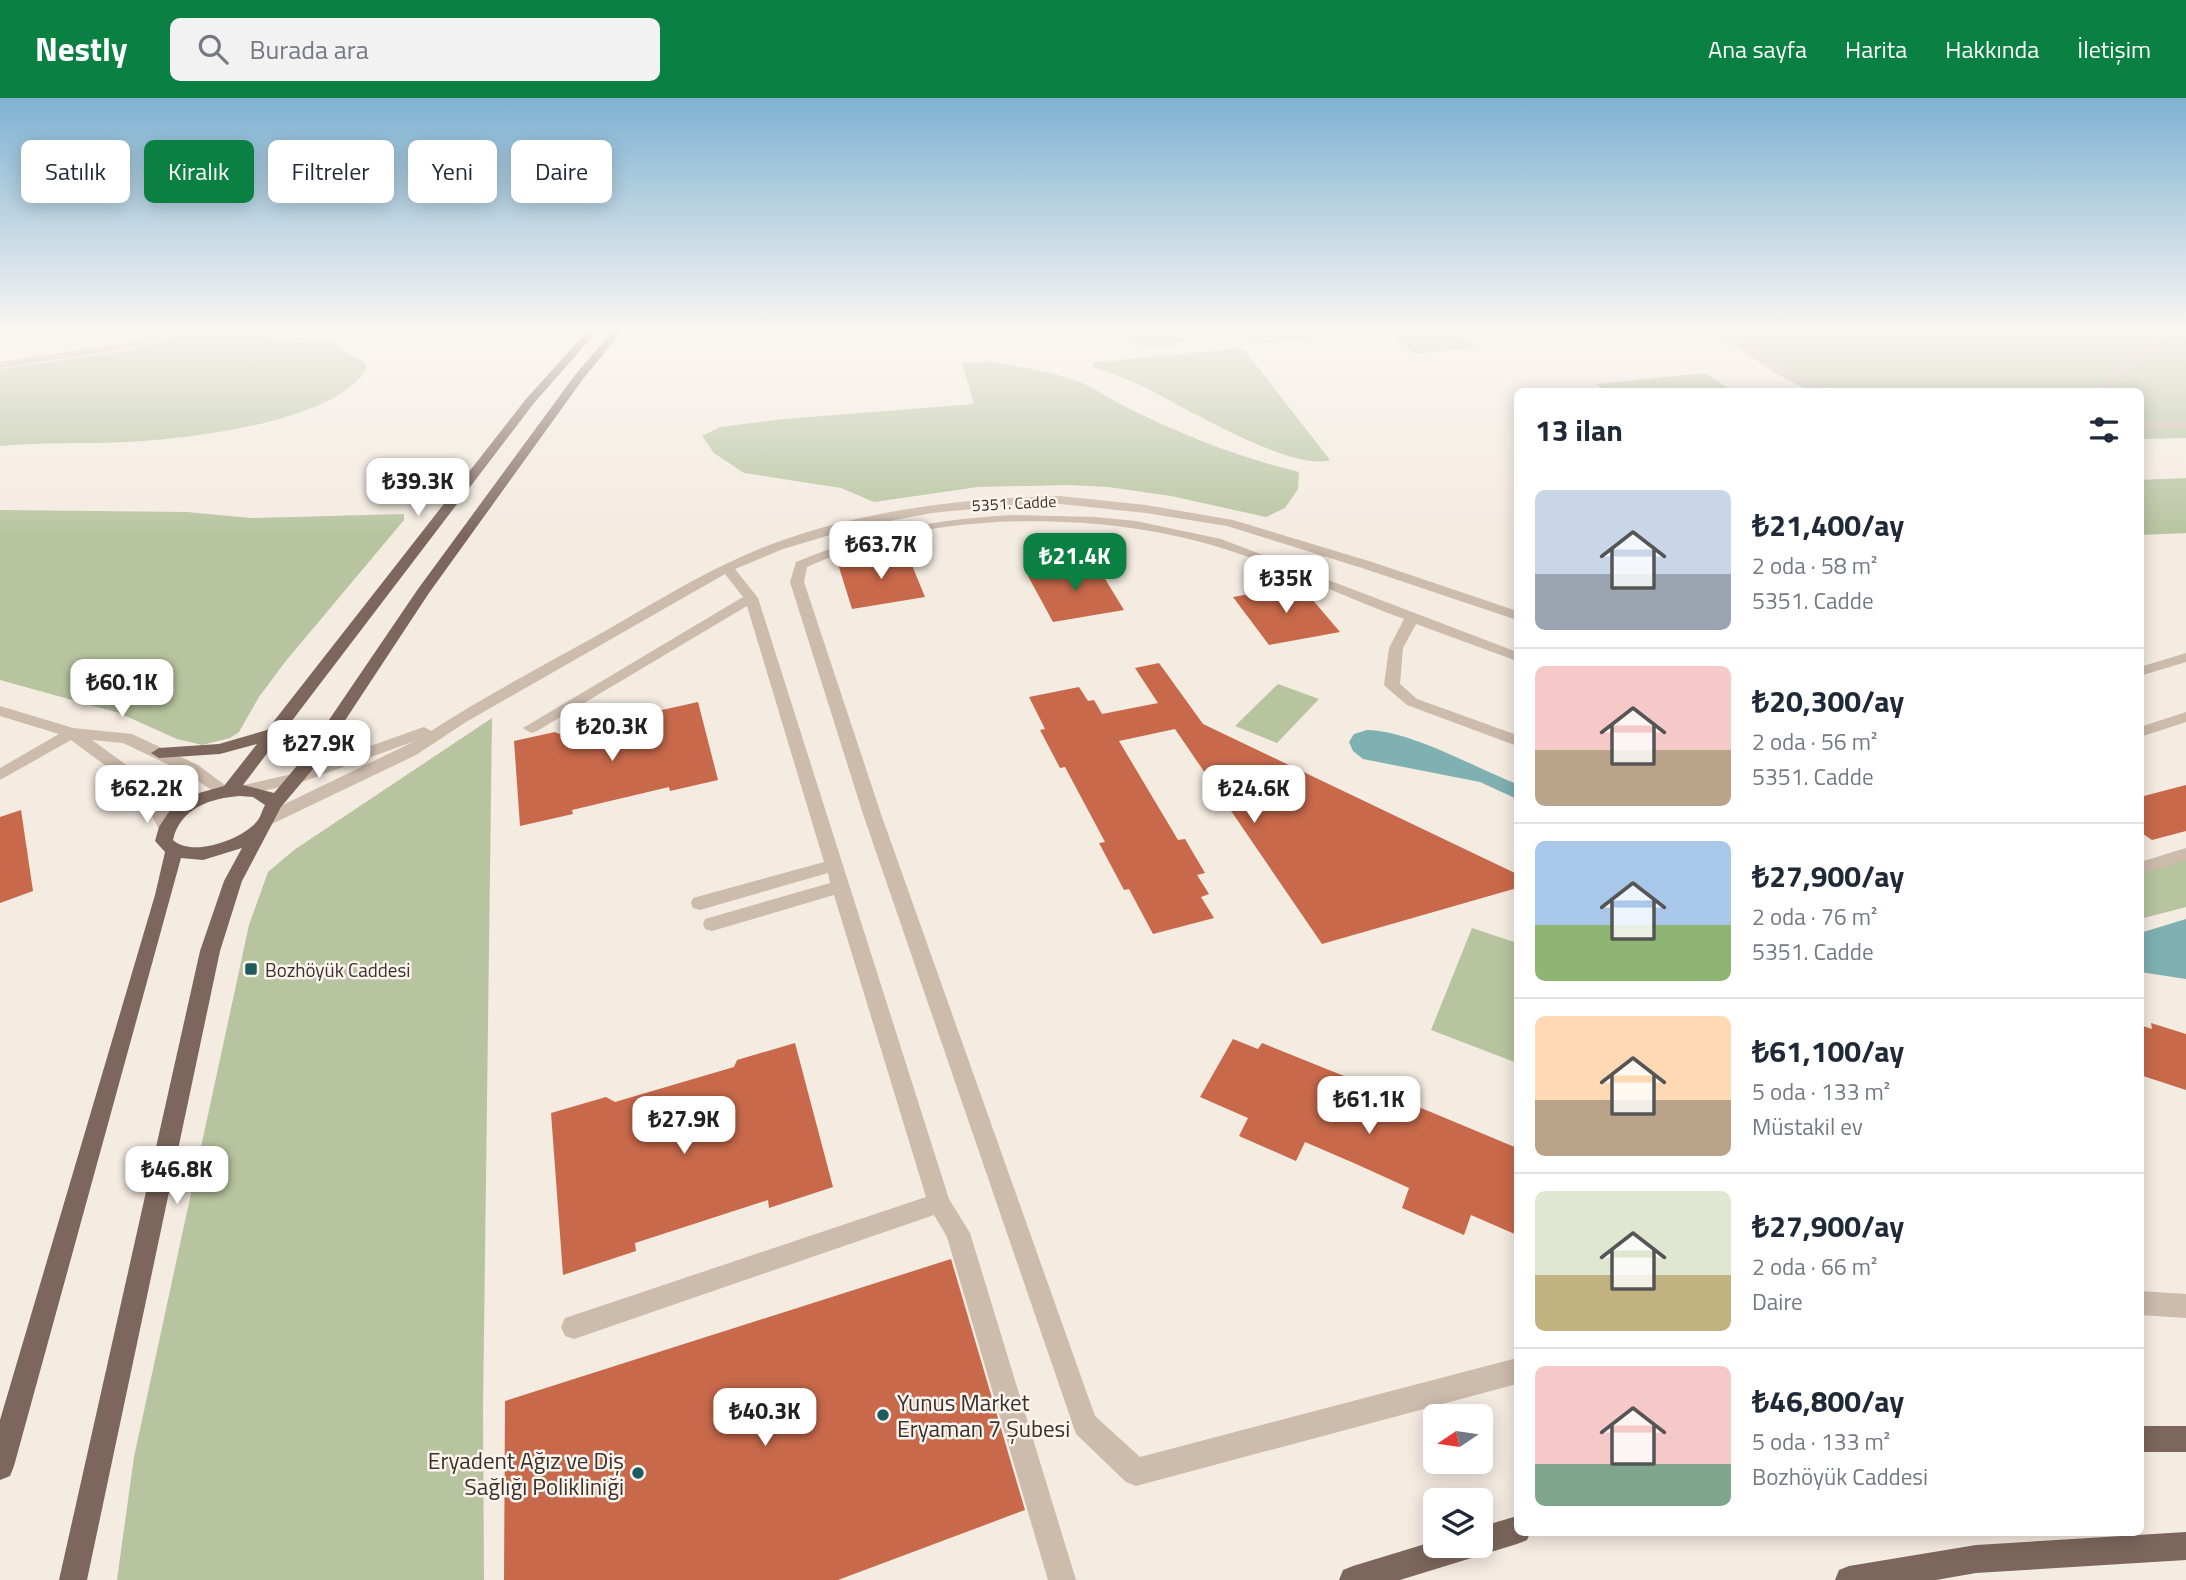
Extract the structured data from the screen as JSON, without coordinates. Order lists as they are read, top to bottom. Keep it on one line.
{"streets":{"street":["5351. Cadde"]},"places":{"transit":["Bozhöyük Caddesi"],"other":["Yunus Market Eryaman 7 Şubesi","Eryadent Ağız ve Diş Sağlığı Polikliniği"]},"north":"left","page":{"header":"Nestly","search":"Burada ara","nav":["Ana sayfa","Harita","Hakkında","İletişim"],"chip":["Satılık","Kiralık","Filtreler","Yeni","Daire"],"heading":"13 ilan","price":["₺39.3K","₺63.7K","₺21.4K","₺35K","₺60.1K","₺20.3K","₺27.9K","₺62.2K","₺24.6K","₺61.1K","₺27.9K","₺46.8K","₺40.3K"],"list":[{"name":"₺21,400/ay","note":"2 oda · 58 m² · 5351. Cadde"},{"name":"₺20,300/ay","note":"2 oda · 56 m² · 5351. Cadde"},{"name":"₺27,900/ay","note":"2 oda · 76 m² · 5351. Cadde"},{"name":"₺61,100/ay","note":"5 oda · 133 m² · Müstakil ev"},{"name":"₺27,900/ay","note":"2 oda · 66 m² · Daire"},{"name":"₺46,800/ay","note":"5 oda · 133 m² · Bozhöyük Caddesi"}]}}
